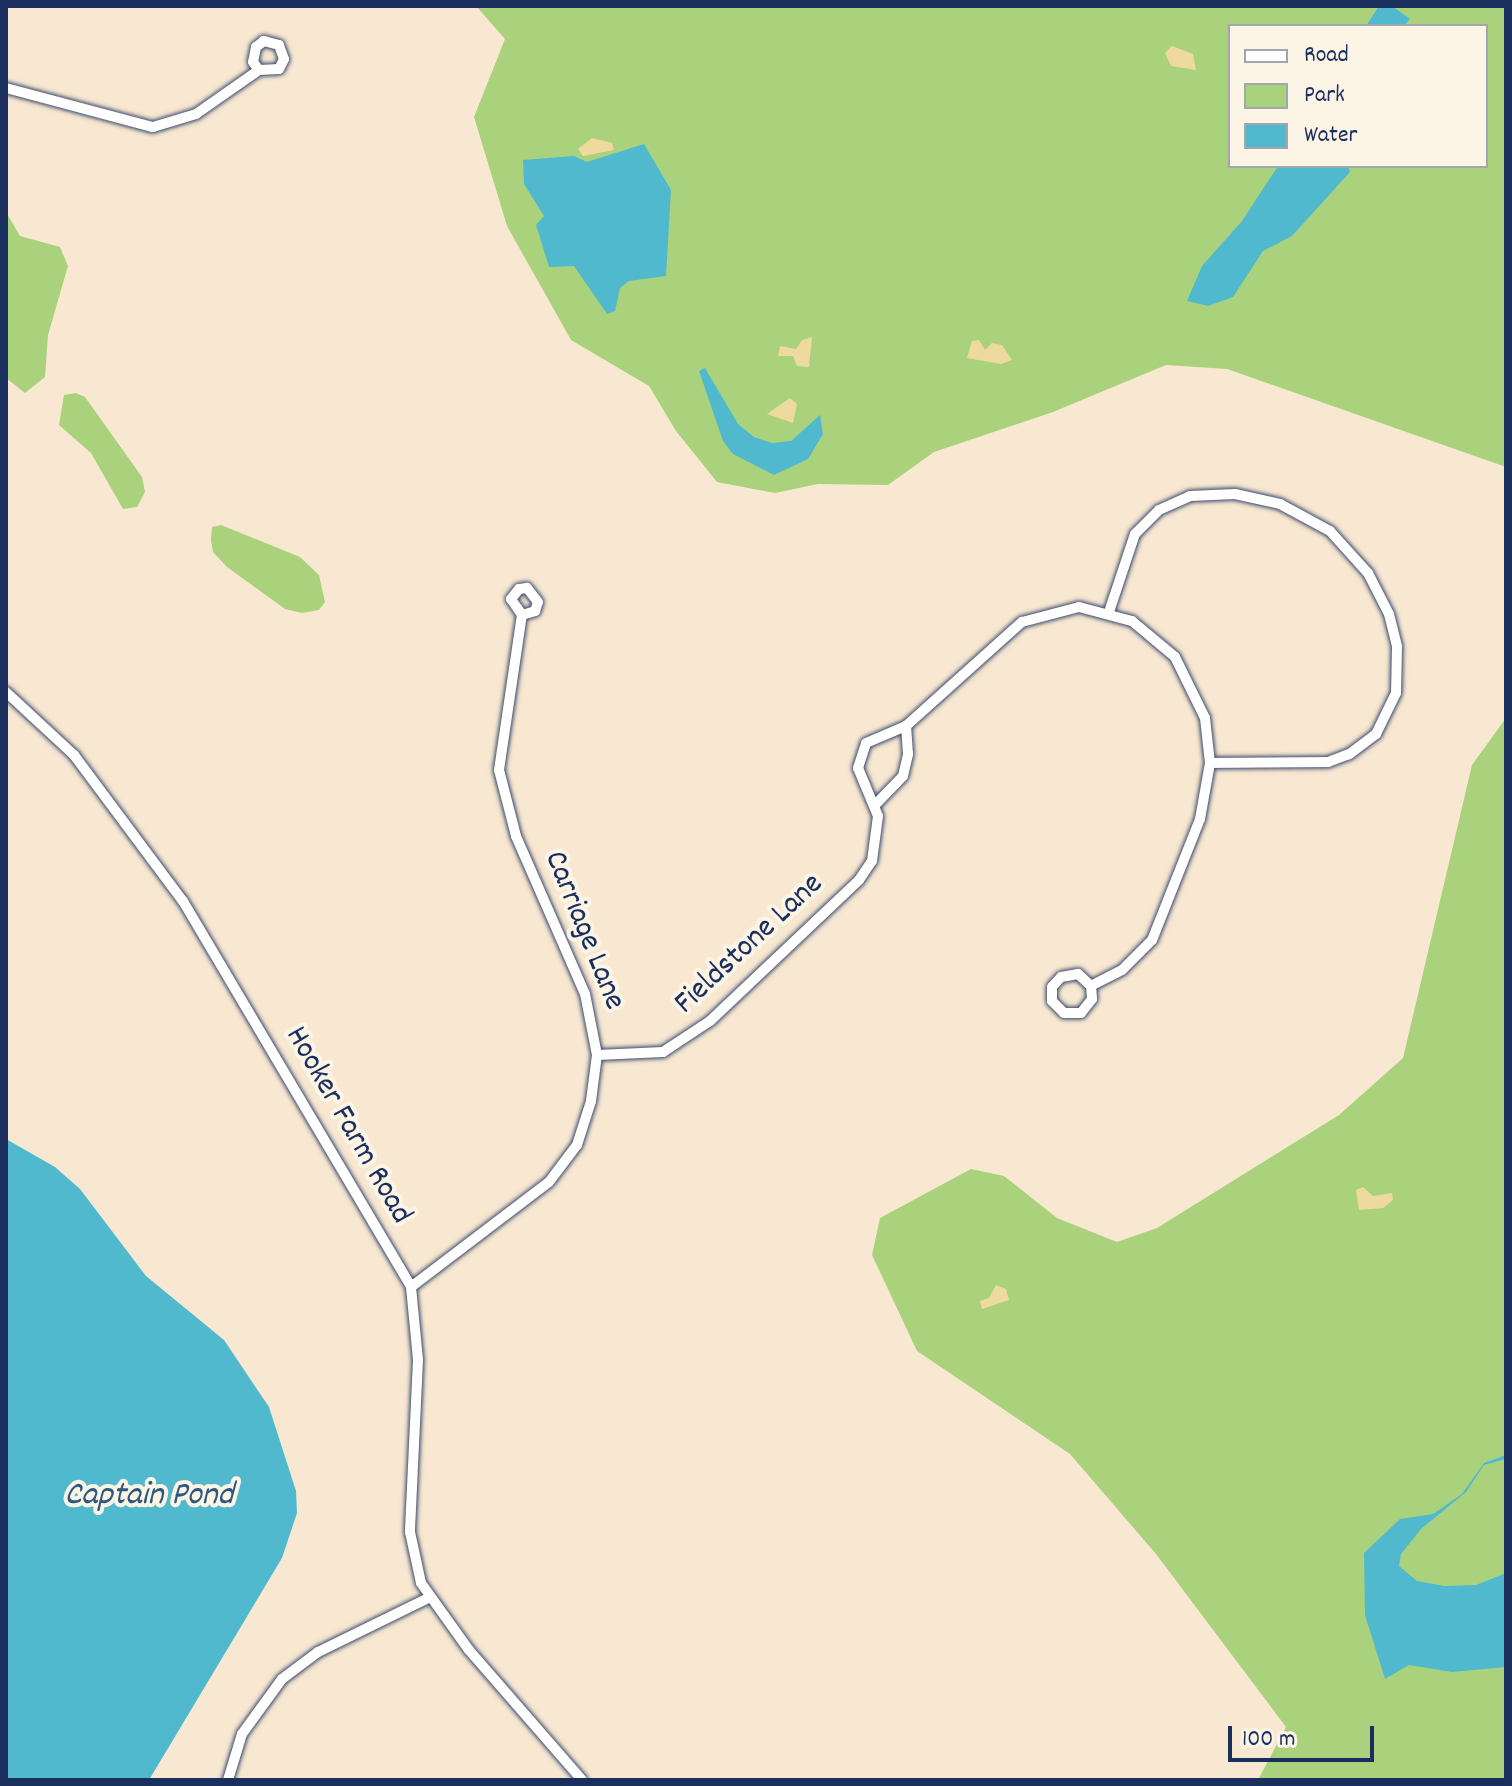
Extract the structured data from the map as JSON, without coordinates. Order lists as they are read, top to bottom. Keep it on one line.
{"streets":{"street":["Carriage Lane","Fieldstone Lane","Hooker Farm Road"]},"crossings":[["Carriage Lane","Fieldstone Lane"],["Carriage Lane","Hooker Farm Road"]],"water":["Captain Pond"],"legend":["Road","Park","Water"],"scale_bar":"100 m"}
